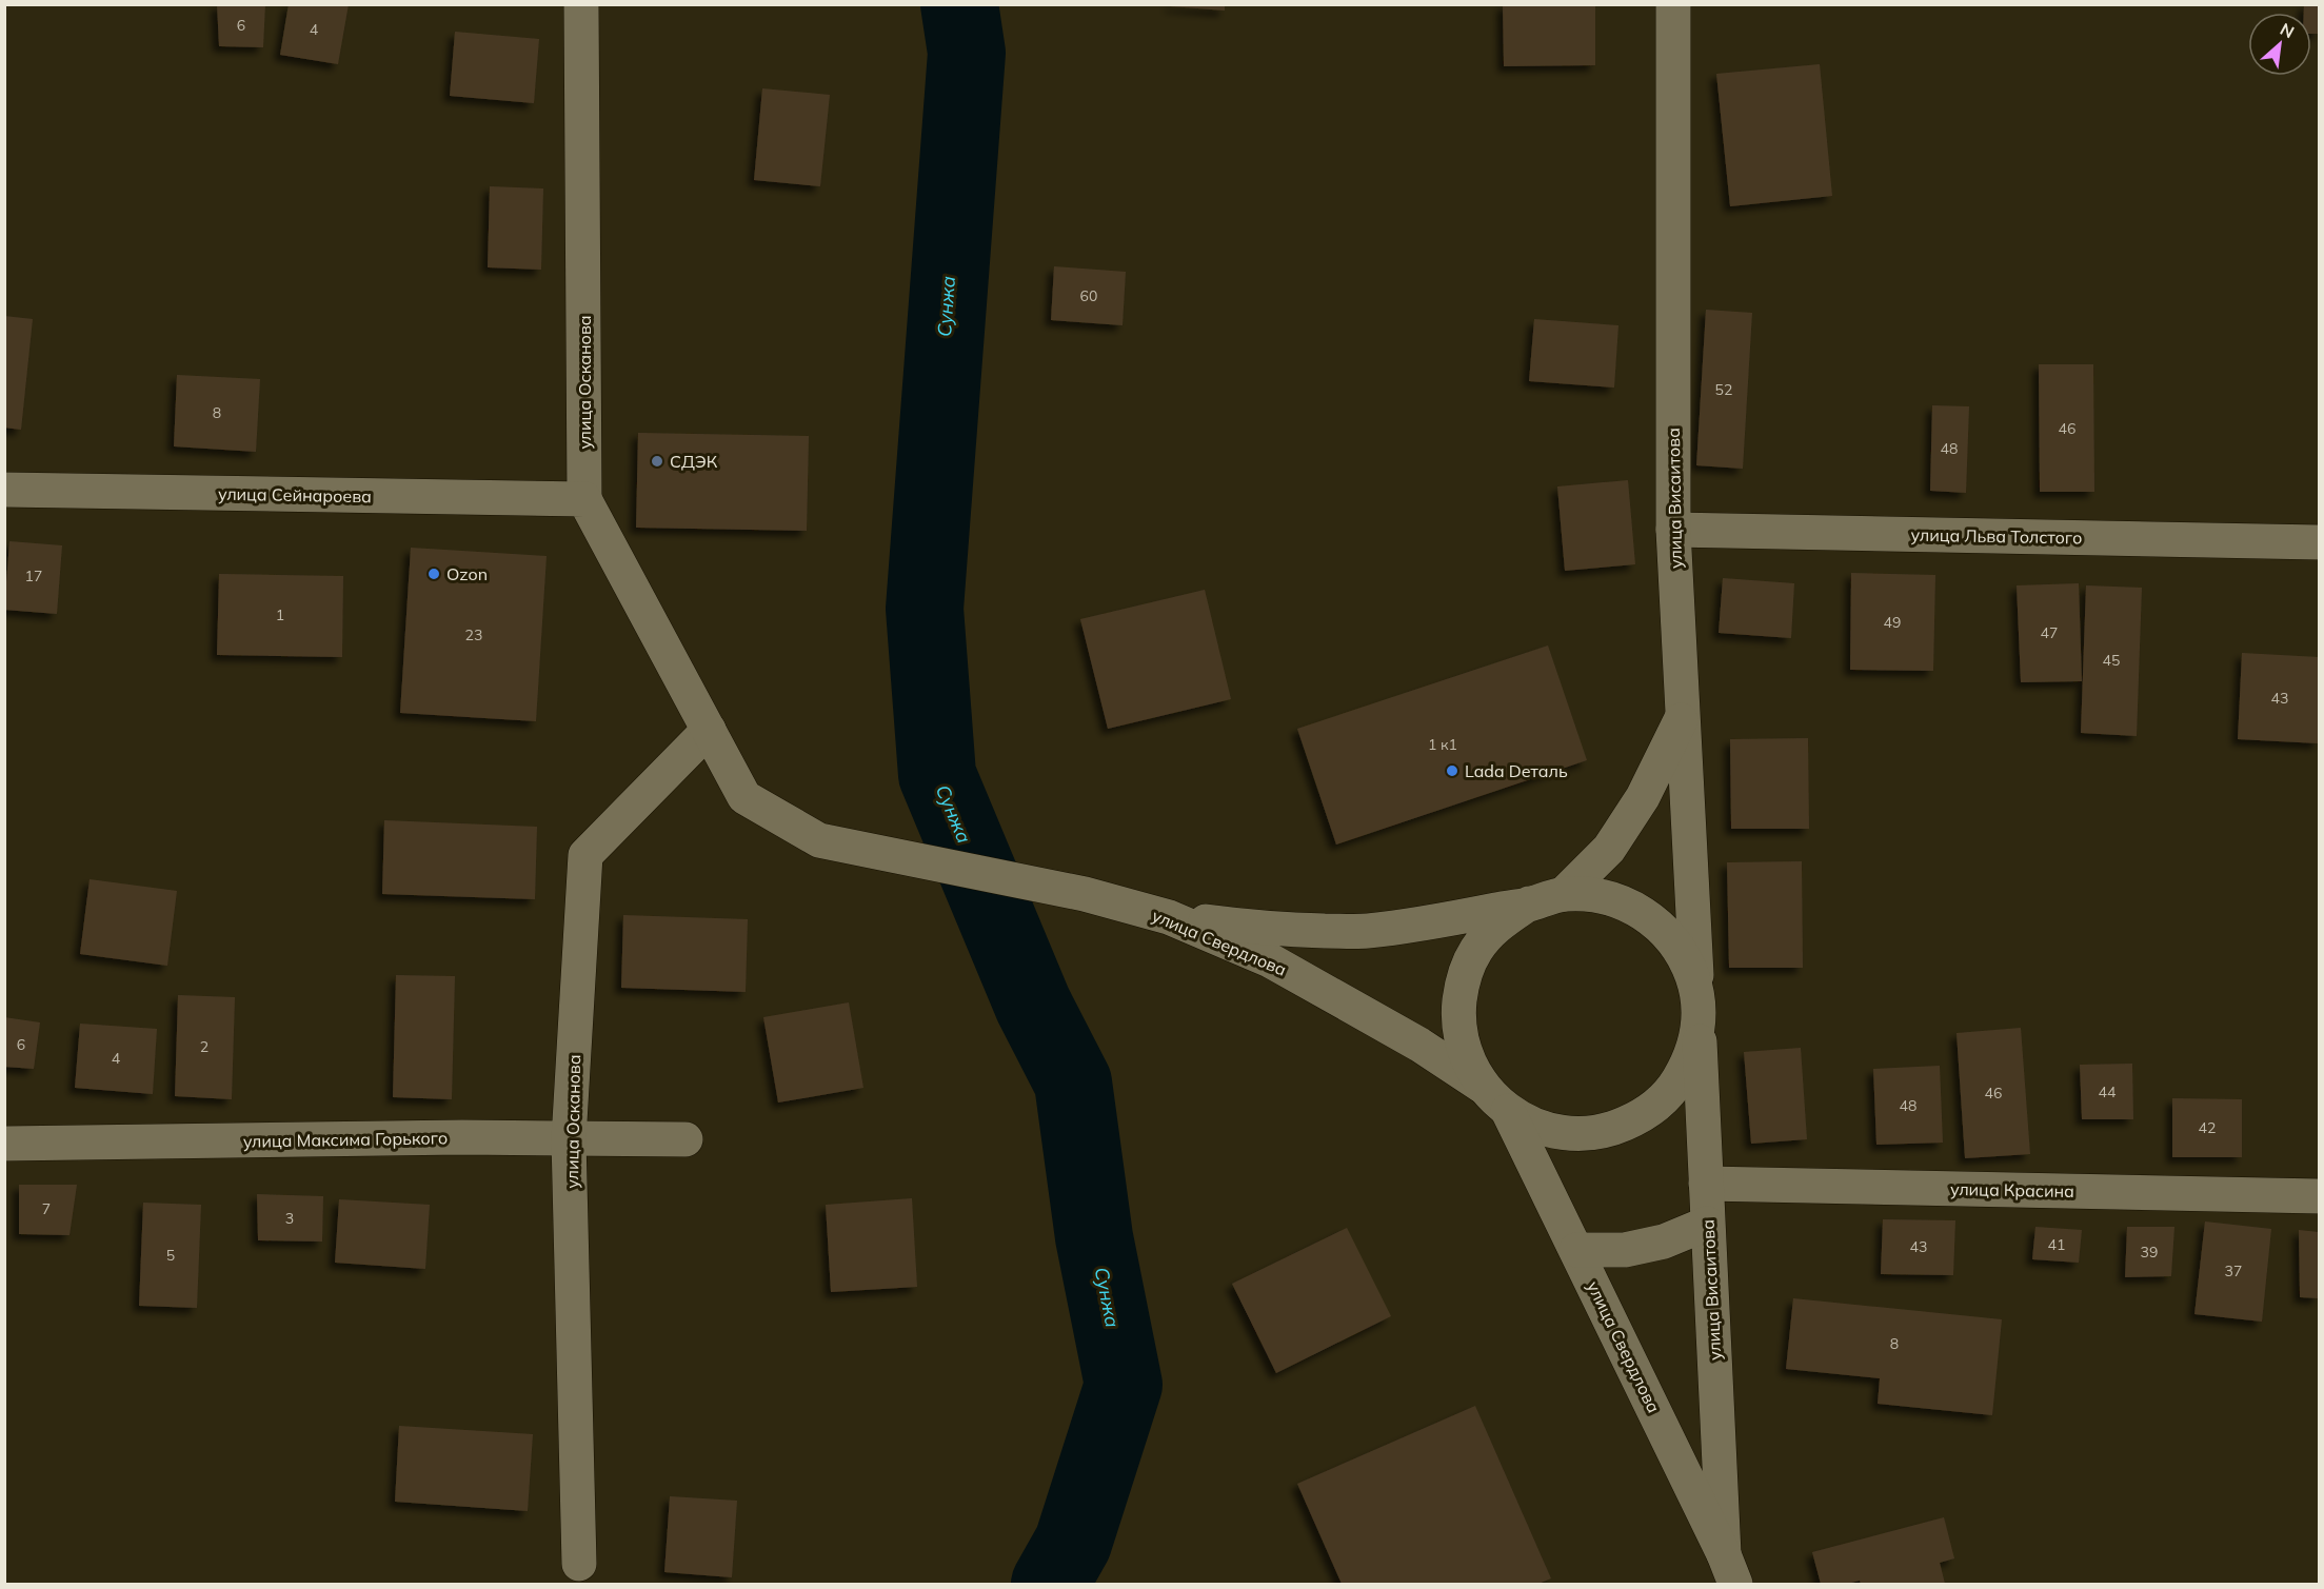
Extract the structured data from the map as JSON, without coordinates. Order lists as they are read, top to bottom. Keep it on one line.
{"streets":{"street":["улица Осканова","улица Сейнароева","улица Висаитова","улица Льва Толстого","улица Свердлова","улица Максима Горького","улица Красина"]},"crossings":[["улица Осканова","улица Сейнароева"],["улица Осканова","улица Свердлова"],["улица Осканова","улица Максима Горького"],["улица Висаитова","улица Льва Толстого"],["улица Висаитова","улица Свердлова"],["улица Висаитова","улица Красина"]],"water":["Сунжа"],"places":["СДЭК","Ozon","Lada Dеталь"],"house_numbers":["6","4","60","52","8","46","48","17","1","49","47","23","45","43","1 к1","6","2","4","44","46","48","42","7","3","41","43","39","5","37","8"],"north":"top right"}
